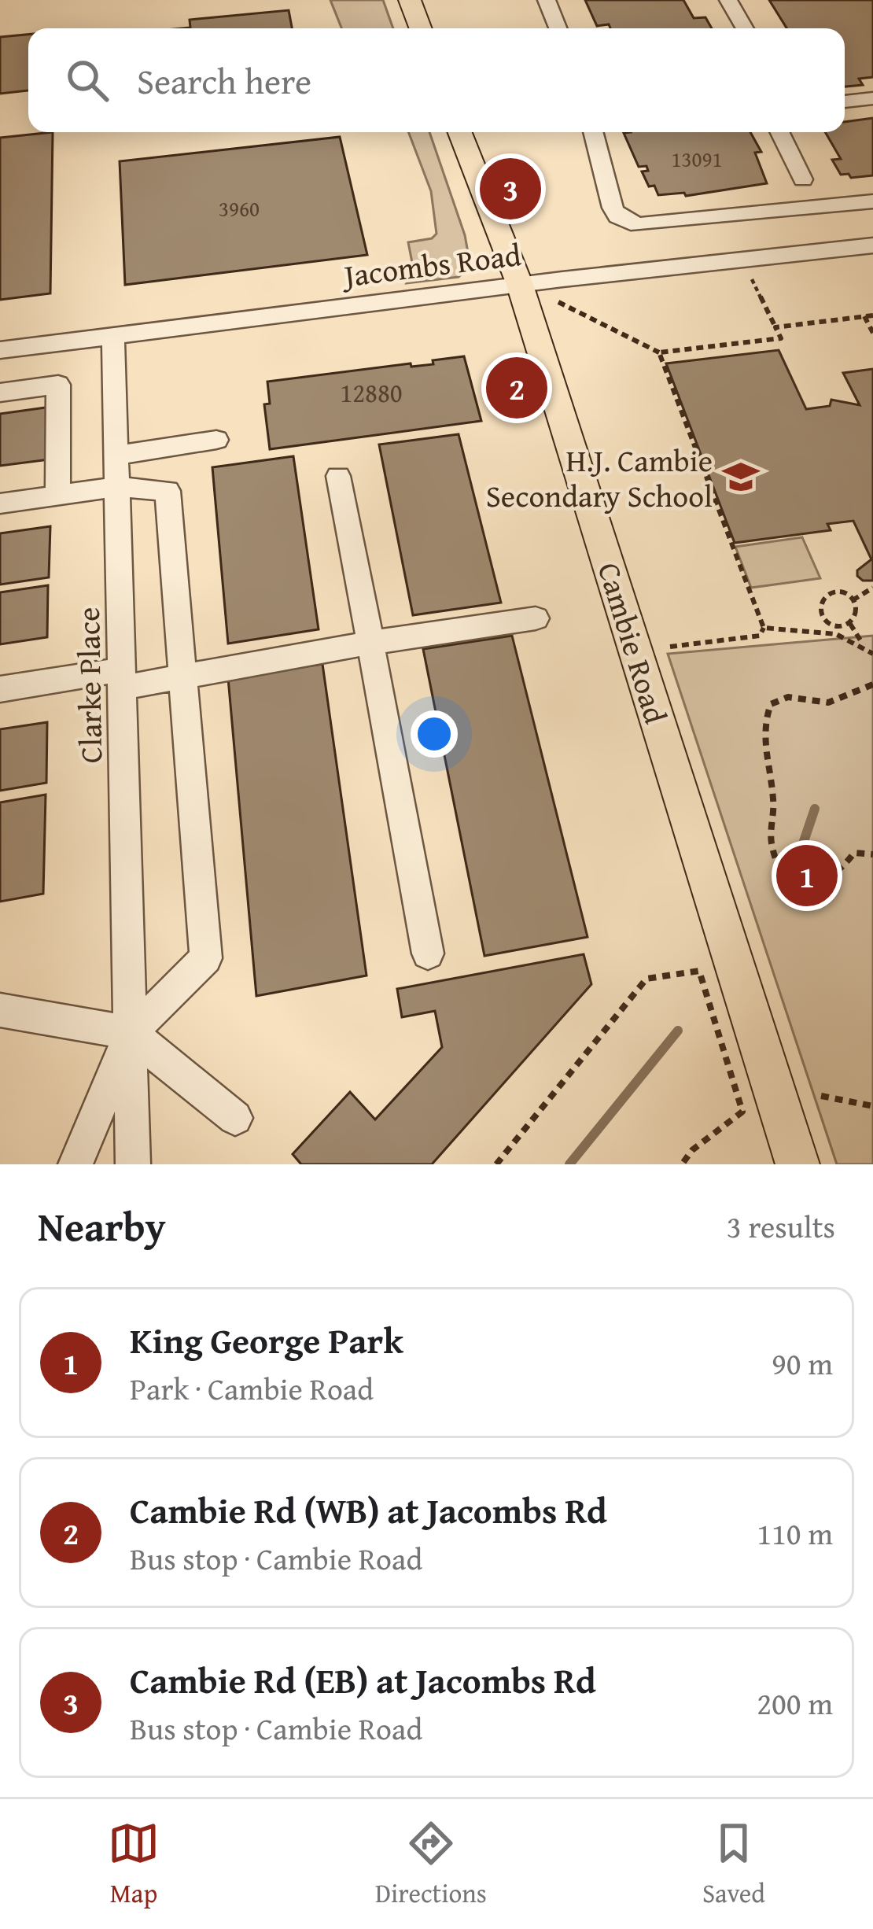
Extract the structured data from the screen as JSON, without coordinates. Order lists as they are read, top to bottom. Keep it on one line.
{"streets":{"main road":["Cambie Road"],"street":["Jacombs Road","Clarke Place"]},"crossings":[["Jacombs Road","Cambie Road"],["Jacombs Road","Clarke Place"]],"places":{"school or university":["H.J. Cambie Secondary School"]},"house_numbers":["13091","3960","12880"],"page":{"search":"Search here","pins":["3","2","1"],"heading":["Nearby","3 results"],"list":[{"mark":"1","name":"King George Park","note":"Park · Cambie Road","value":"90 m"},{"mark":"2","name":"Cambie Rd (WB) at Jacombs Rd","note":"Bus stop · Cambie Road","value":"110 m"},{"mark":"3","name":"Cambie Rd (EB) at Jacombs Rd","note":"Bus stop · Cambie Road","value":"200 m"}],"nav":["Map","Directions","Saved"]}}
